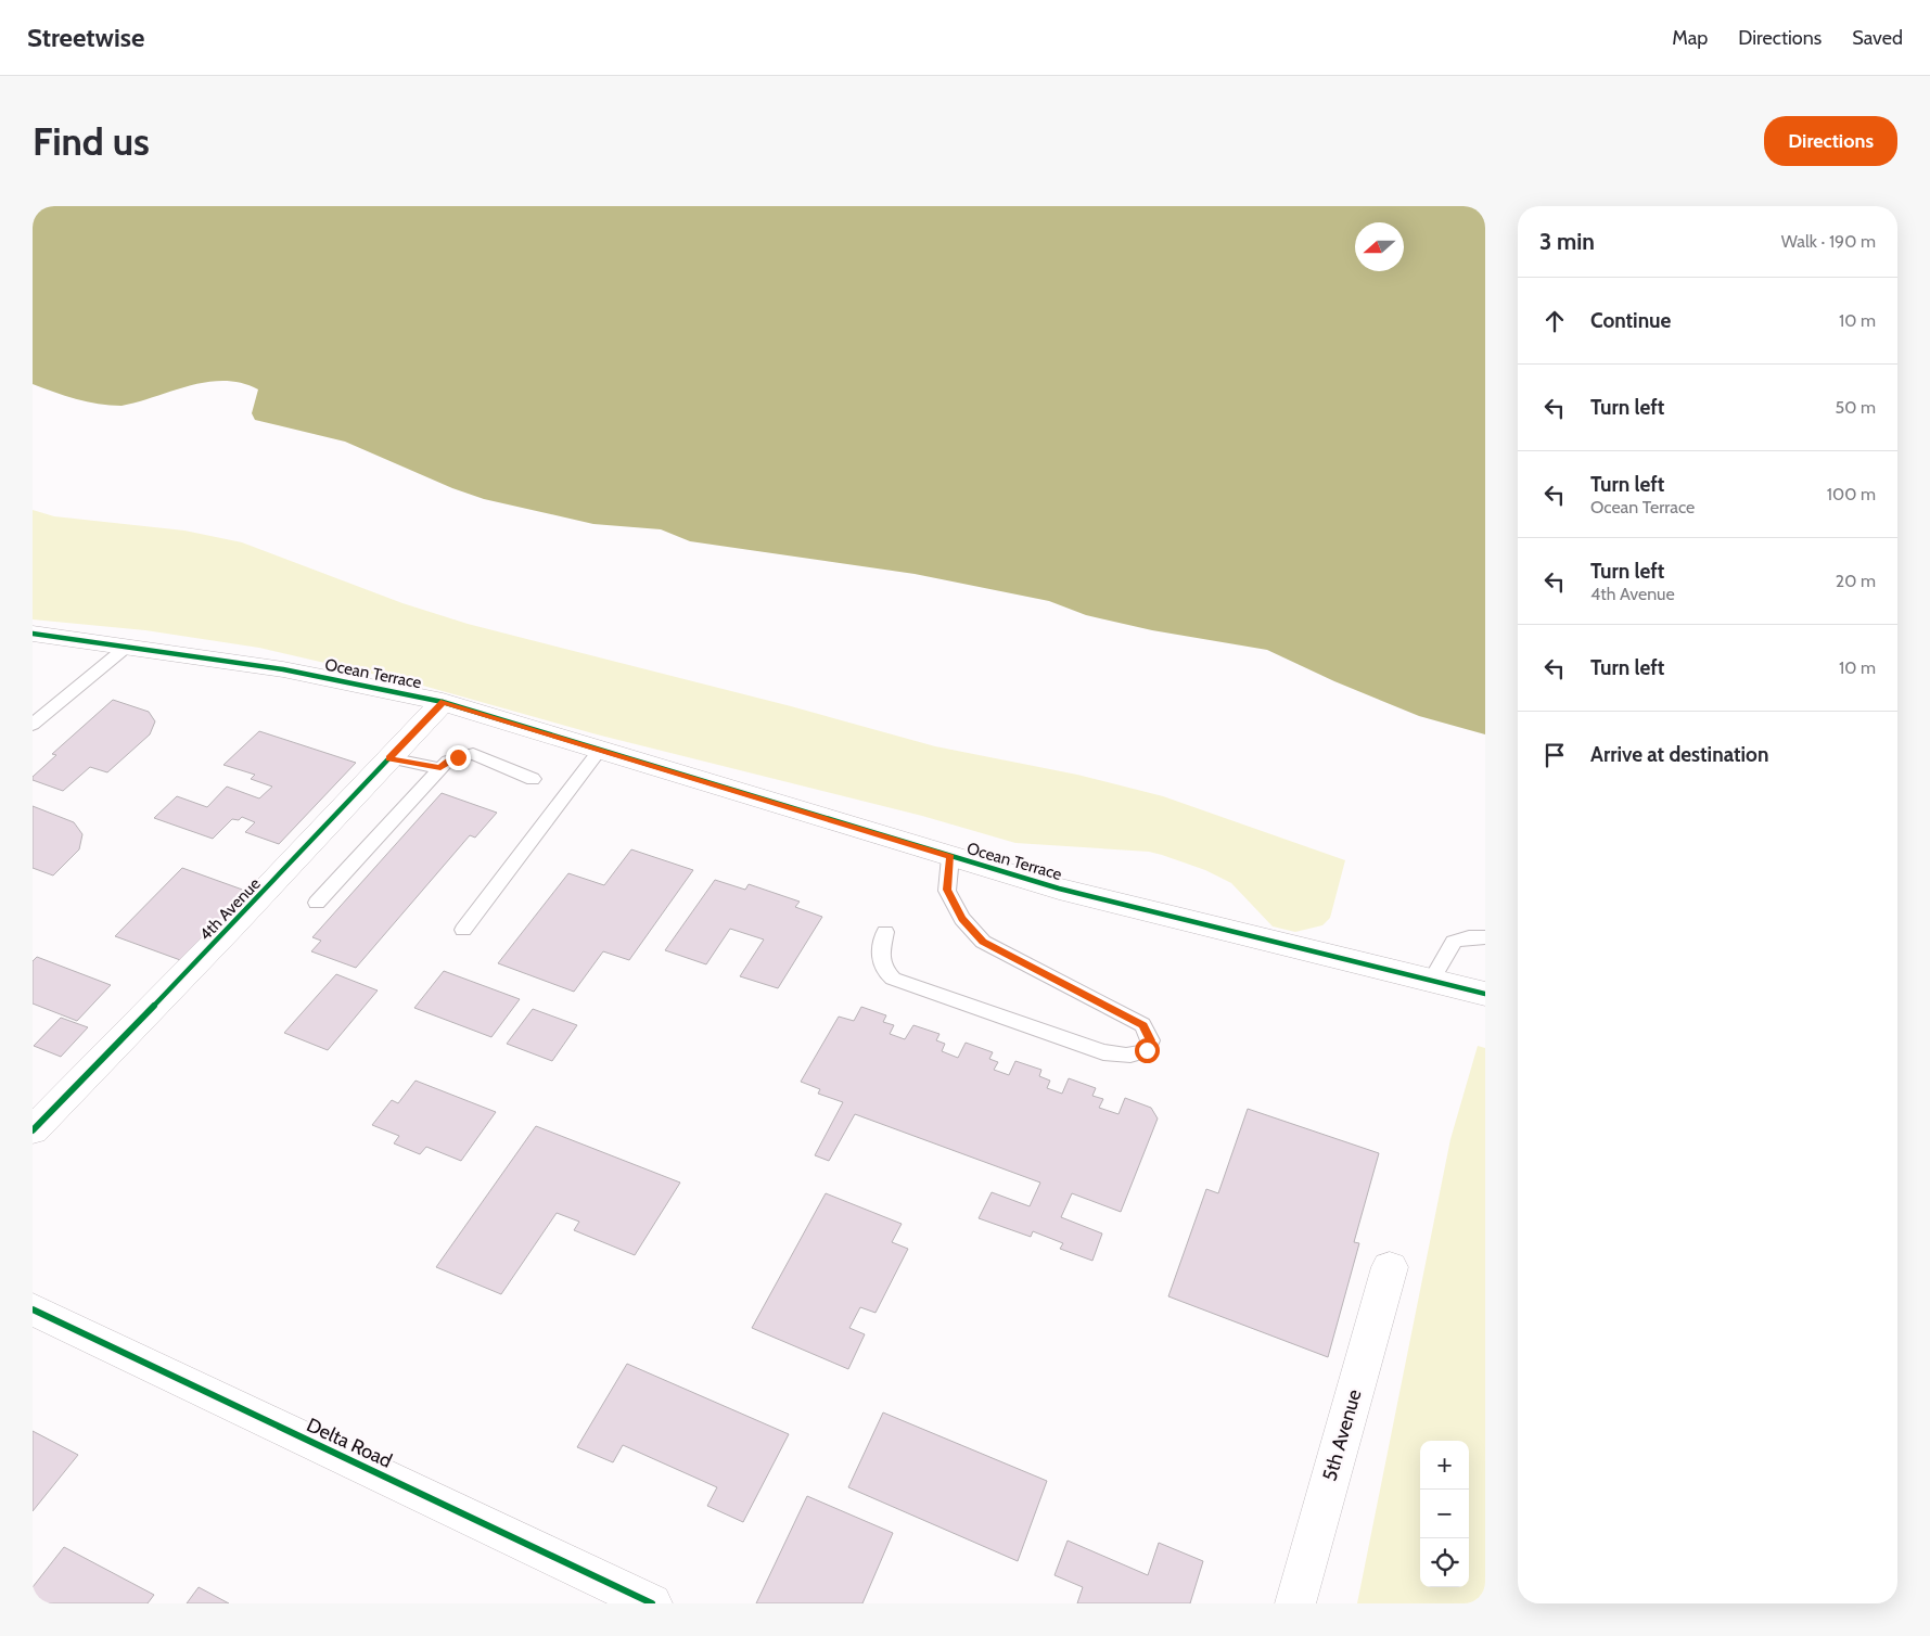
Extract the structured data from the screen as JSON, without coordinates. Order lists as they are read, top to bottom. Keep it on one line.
{"streets":{"street":["Ocean Terrace","4th Avenue","5th Avenue","Delta Road"]},"crossings":[["Ocean Terrace","4th Avenue"]],"north":"left","page":{"header":"Streetwise","nav":["Map","Directions","Saved"],"buttons":"Directions","title":"Find us","heading":["3 min","Walk · 190 m"],"list":[["Continue","10 m"],["Turn left","50 m"],["Turn left","Ocean Terrace","100 m"],["Turn left","4th Avenue","20 m"],["Turn left","10 m"],"Arrive at destination"],"map_buttons":["+","−"]}}
